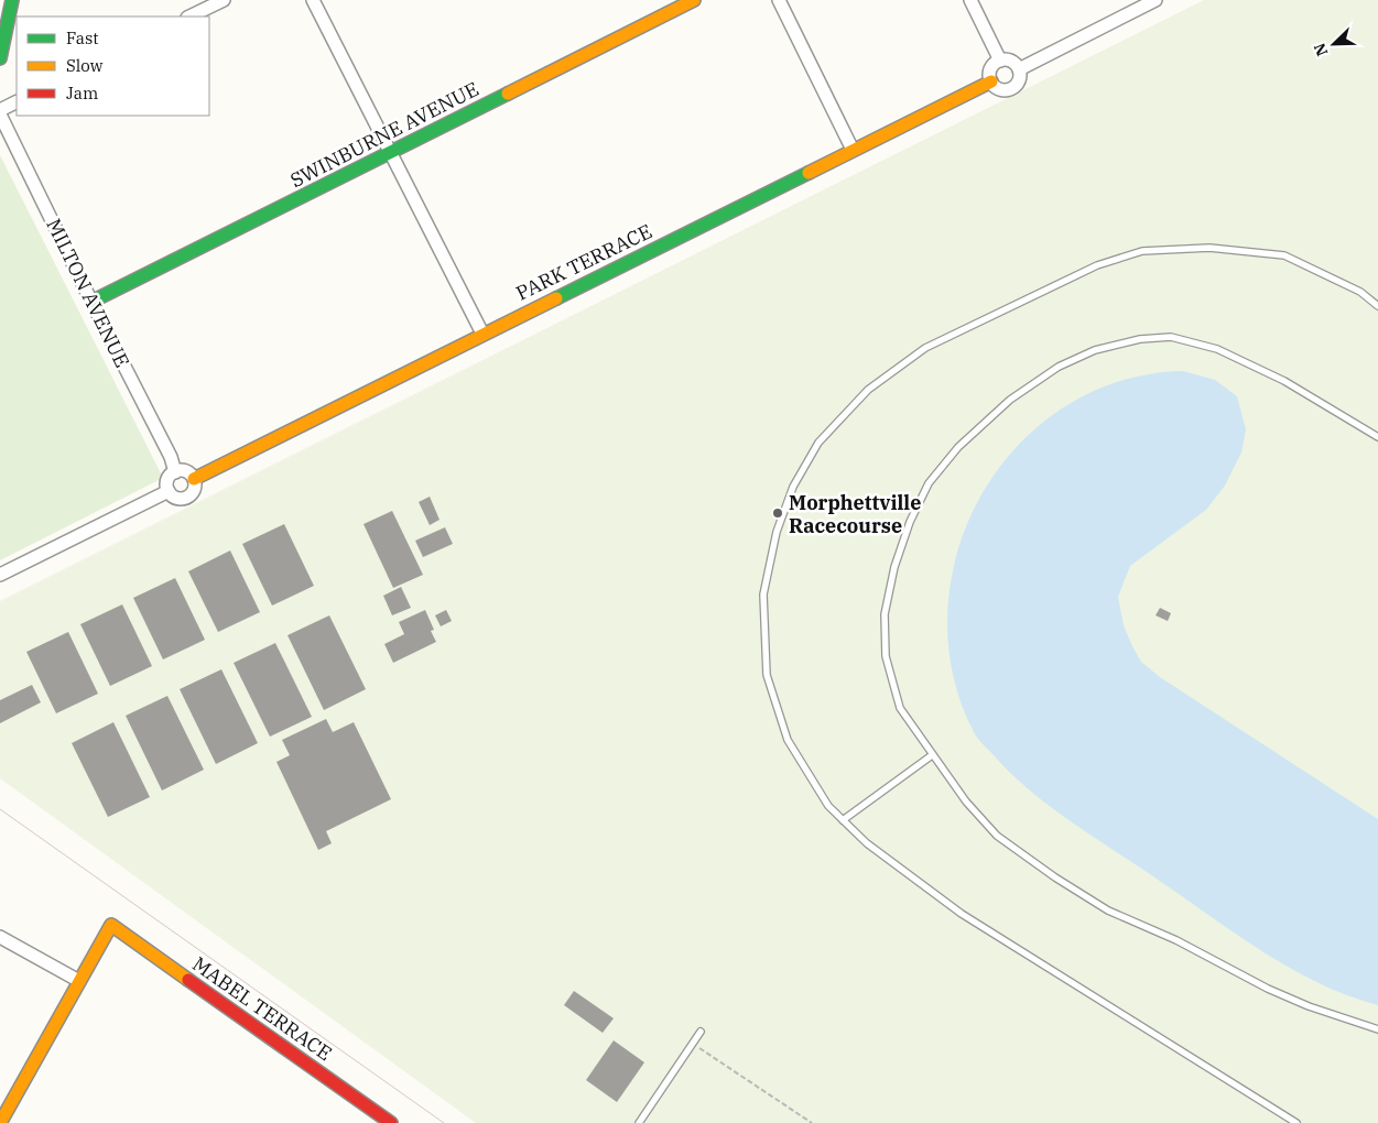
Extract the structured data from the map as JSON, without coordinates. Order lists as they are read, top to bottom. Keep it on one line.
{"streets":{"street":["SWINBURNE AVENUE","PARK TERRACE","MILTON AVENUE","MABEL TERRACE"]},"crossings":[["SWINBURNE AVENUE","MILTON AVENUE"],["PARK TERRACE","MILTON AVENUE"]],"places":["Morphettville Racecourse"],"legend":["Fast","Slow","Jam"],"north":"bottom left"}
